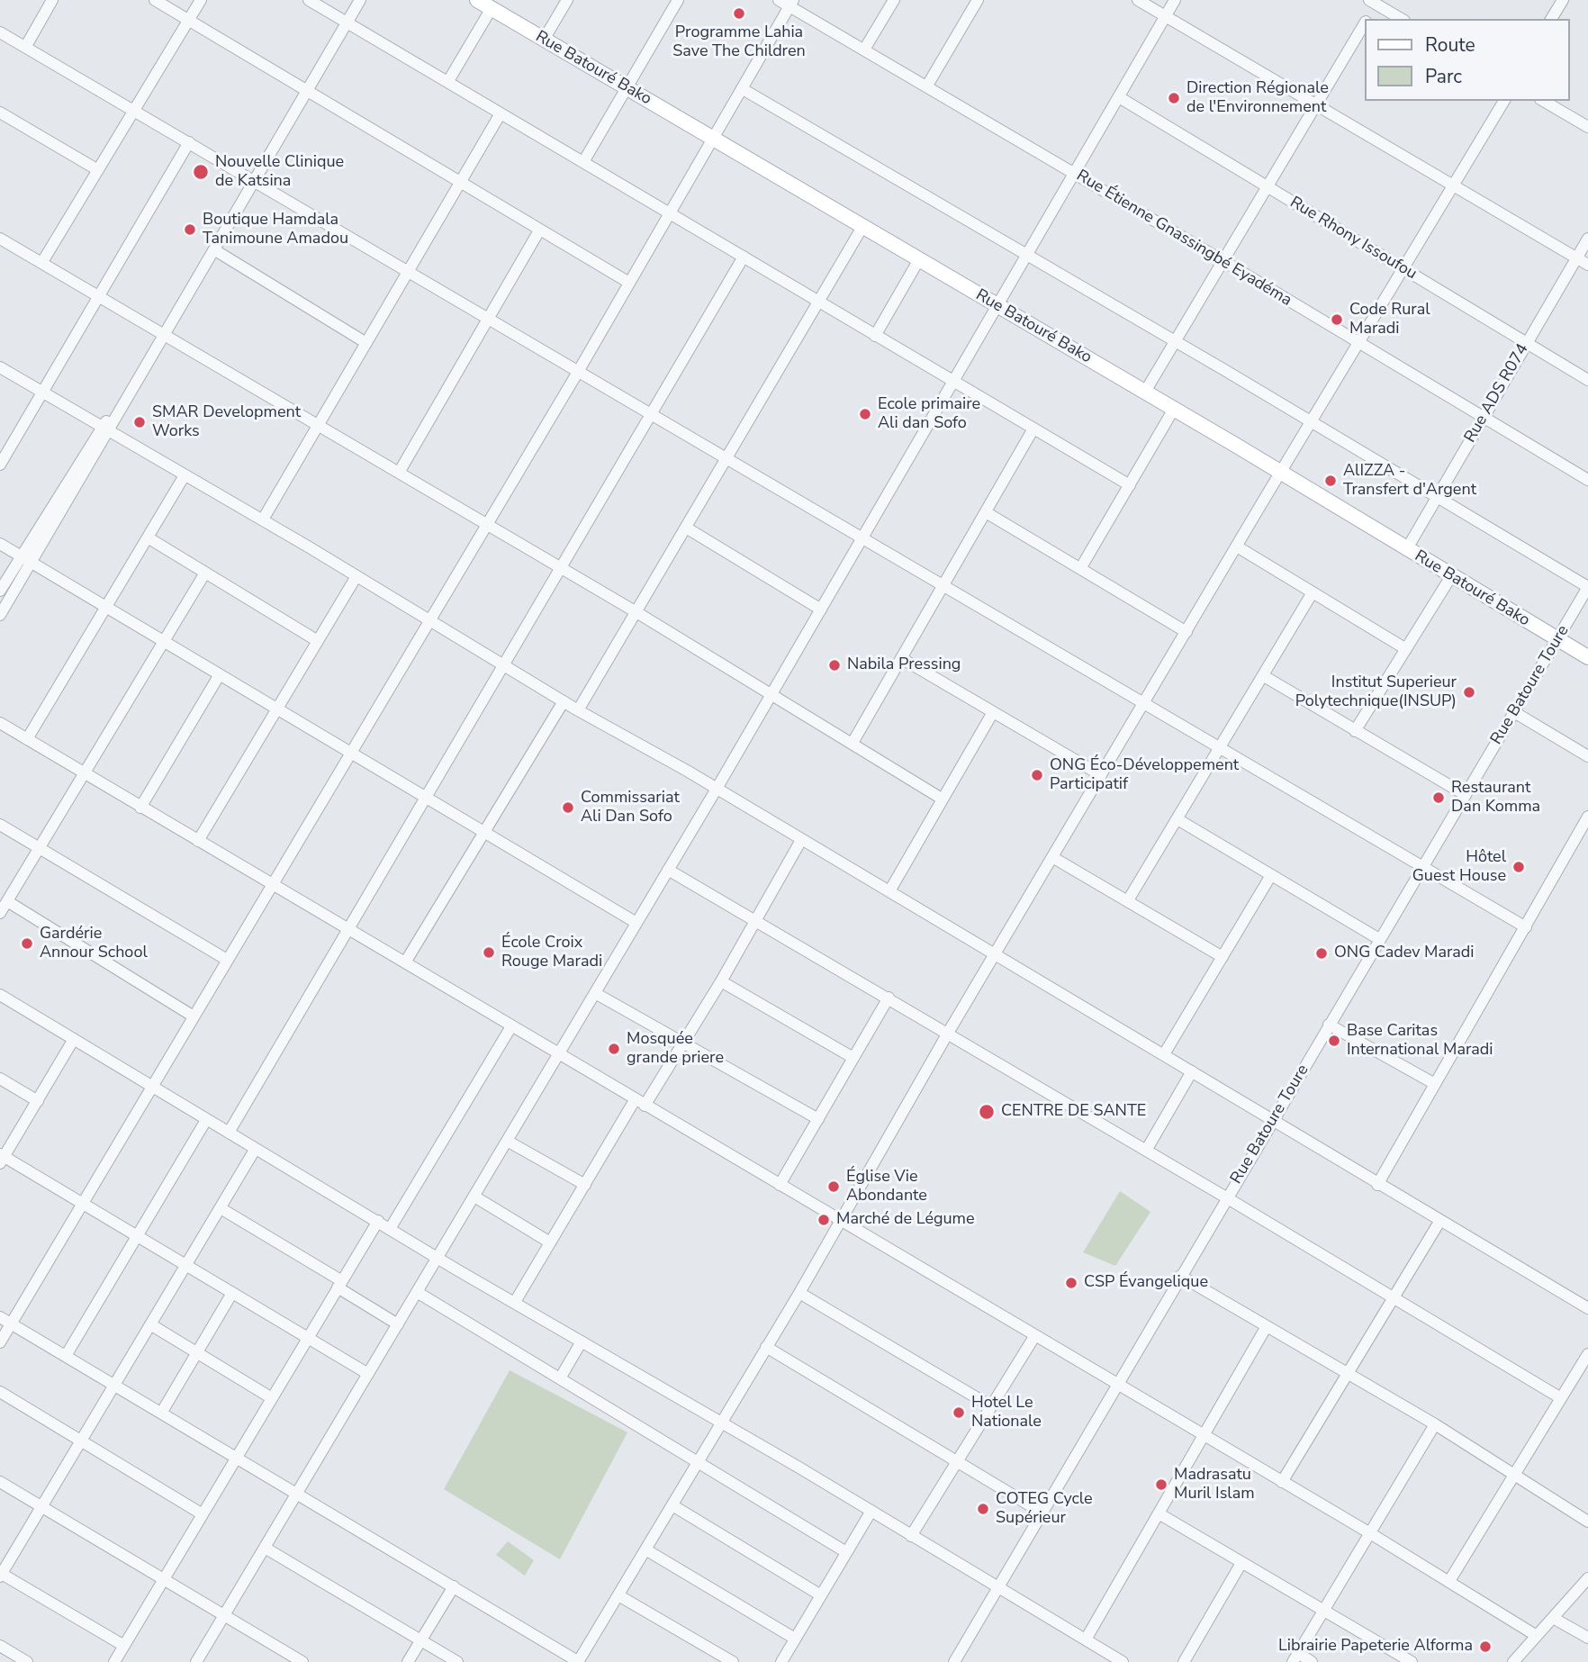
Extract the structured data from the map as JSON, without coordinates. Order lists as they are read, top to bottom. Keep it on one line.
{"streets":{"main road":["Rue Batouré Bako"],"street":["Rue Étienne Gnassingbé Eyadéma","Rue Rhony Issoufou","Rue ADS R074","Rue Batoure Toure"]},"crossings":[["Rue Batouré Bako","Rue ADS R074"],["Rue Batouré Bako","Rue Batoure Toure"],["Rue Étienne Gnassingbé Eyadéma","Rue ADS R074"],["Rue Rhony Issoufou","Rue ADS R074"]],"places":["Programme Lahia Save The Children","Direction Régionale de l'Environnement","Nouvelle Clinique de Katsina","Boutique Hamdala Tanimoune Amadou","Code Rural Maradi","Ecole primaire Ali dan Sofo","SMAR Development Works","AlIZZA - Transfert d'Argent","Nabila Pressing","Institut Superieur Polytechnique(INSUP)","ONG Éco-Développement Participatif","Restaurant Dan Komma","Commissariat Ali Dan Sofo","Hôtel Guest House","Gardérie Annour School","École Croix Rouge Maradi","ONG Cadev Maradi","Base Caritas International Maradi","Mosquée grande priere","CENTRE DE SANTE","Église Vie Abondante","Marché de Légume","CSP Évangelique","Hotel Le Nationale","Madrasatu Muril Islam","COTEG Cycle Supérieur","Librairie Papeterie Alforma"],"legend":["Route","Parc"]}
